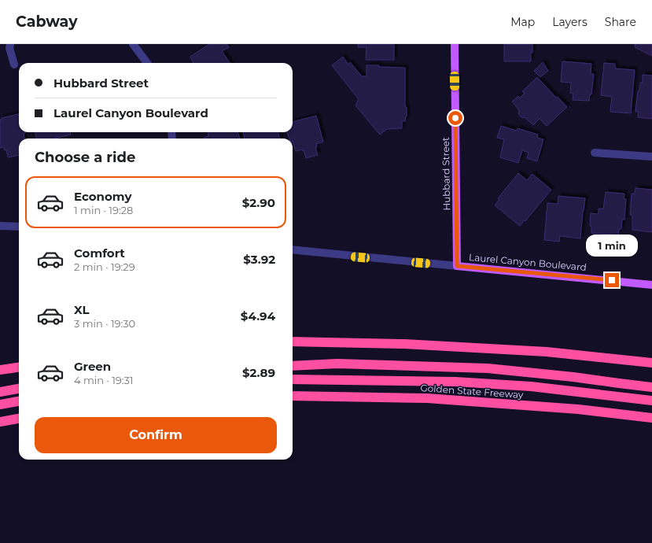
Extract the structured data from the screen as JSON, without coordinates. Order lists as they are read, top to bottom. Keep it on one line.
{"streets":{"highway":["Golden State Freeway"],"main road":["Hubbard Street","Laurel Canyon Boulevard"]},"crossings":[["Hubbard Street","Laurel Canyon Boulevard"]],"page":{"header":"Cabway","nav":["Map","Layers","Share"],"banner":["Hubbard Street","Laurel Canyon Boulevard"],"heading":"Choose a ride","list":[{"name":"Economy","note":"1 min · 19:28","value":"$2.90"},{"name":"Comfort","note":"2 min · 19:29","value":"$3.92"},{"name":"XL","note":"3 min · 19:30","value":"$4.94"},{"name":"Green","note":"4 min · 19:31","value":"$2.89"}],"bubble":"1 min","buttons":"Confirm"}}
